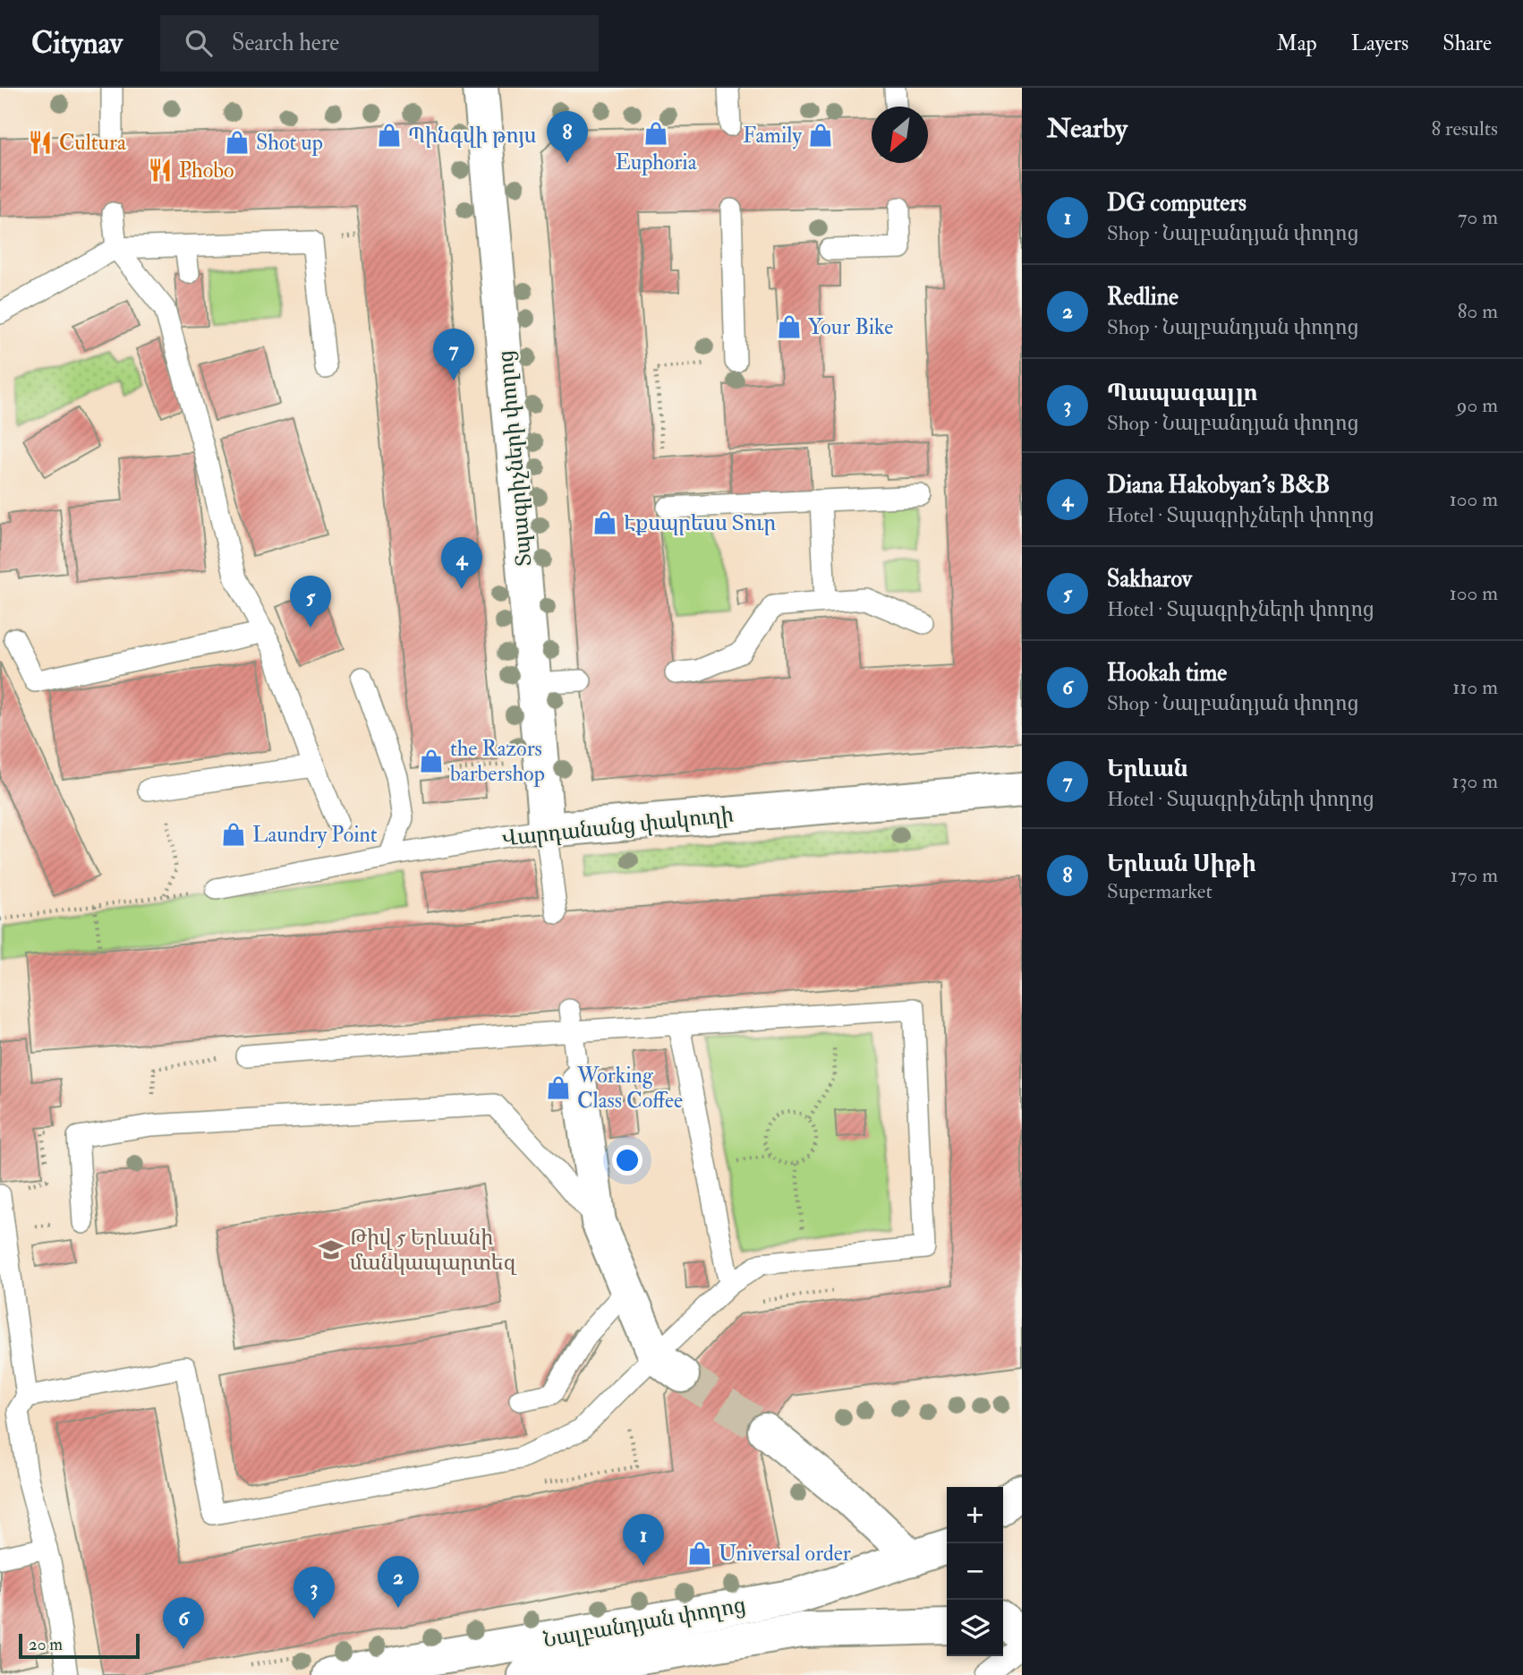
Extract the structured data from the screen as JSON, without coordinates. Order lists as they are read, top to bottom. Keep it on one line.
{"streets":{"street":["Տպագրիչների փողոց","Վարդանանց փակուղի","Նալբանդյան փողոց"]},"crossings":[["Տպագրիչների փողոց","Վարդանանց փակուղի"]],"places":{"shop":["Euphoria","Պինգվի թոյս","Family","Shot up","Your Bike","Էքսպրեսս Տուր","the Razors barbershop","Laundry Point","Working Class Coffee","Universal order"],"restaurant":["Cultura","Phobo"],"school or university":["Թիվ 5 Երևանի մանկապարտեզ"]},"scale_bar":"20 m","north":"bottom left","page":{"header":"Citynav","search":"Search here","nav":["Map","Layers","Share"],"heading":["Nearby","8 results"],"pins":["8","7","4","5","1","2","3","6"],"list":[{"mark":"1","name":"DG computers","note":"Shop · Նալբանդյան փողոց","value":"70 m"},{"mark":"2","name":"Redline","note":"Shop · Նալբանդյան փողոց","value":"80 m"},{"mark":"3","name":"Պապագալլո","note":"Shop · Նալբանդյան փողոց","value":"90 m"},{"mark":"4","name":"Diana Hakobyan’s B&B","note":"Hotel · Տպագրիչների փողոց","value":"100 m"},{"mark":"5","name":"Sakharov","note":"Hotel · Տպագրիչների փողոց","value":"100 m"},{"mark":"6","name":"Hookah time","note":"Shop · Նալբանդյան փողոց","value":"110 m"},{"mark":"7","name":"Երևան","note":"Hotel · Տպագրիչների փողոց","value":"130 m"},{"mark":"8","name":"Երևան Սիթի","note":"Supermarket","value":"170 m"}],"map_buttons":["+","−"],"scale":"20 m"}}
